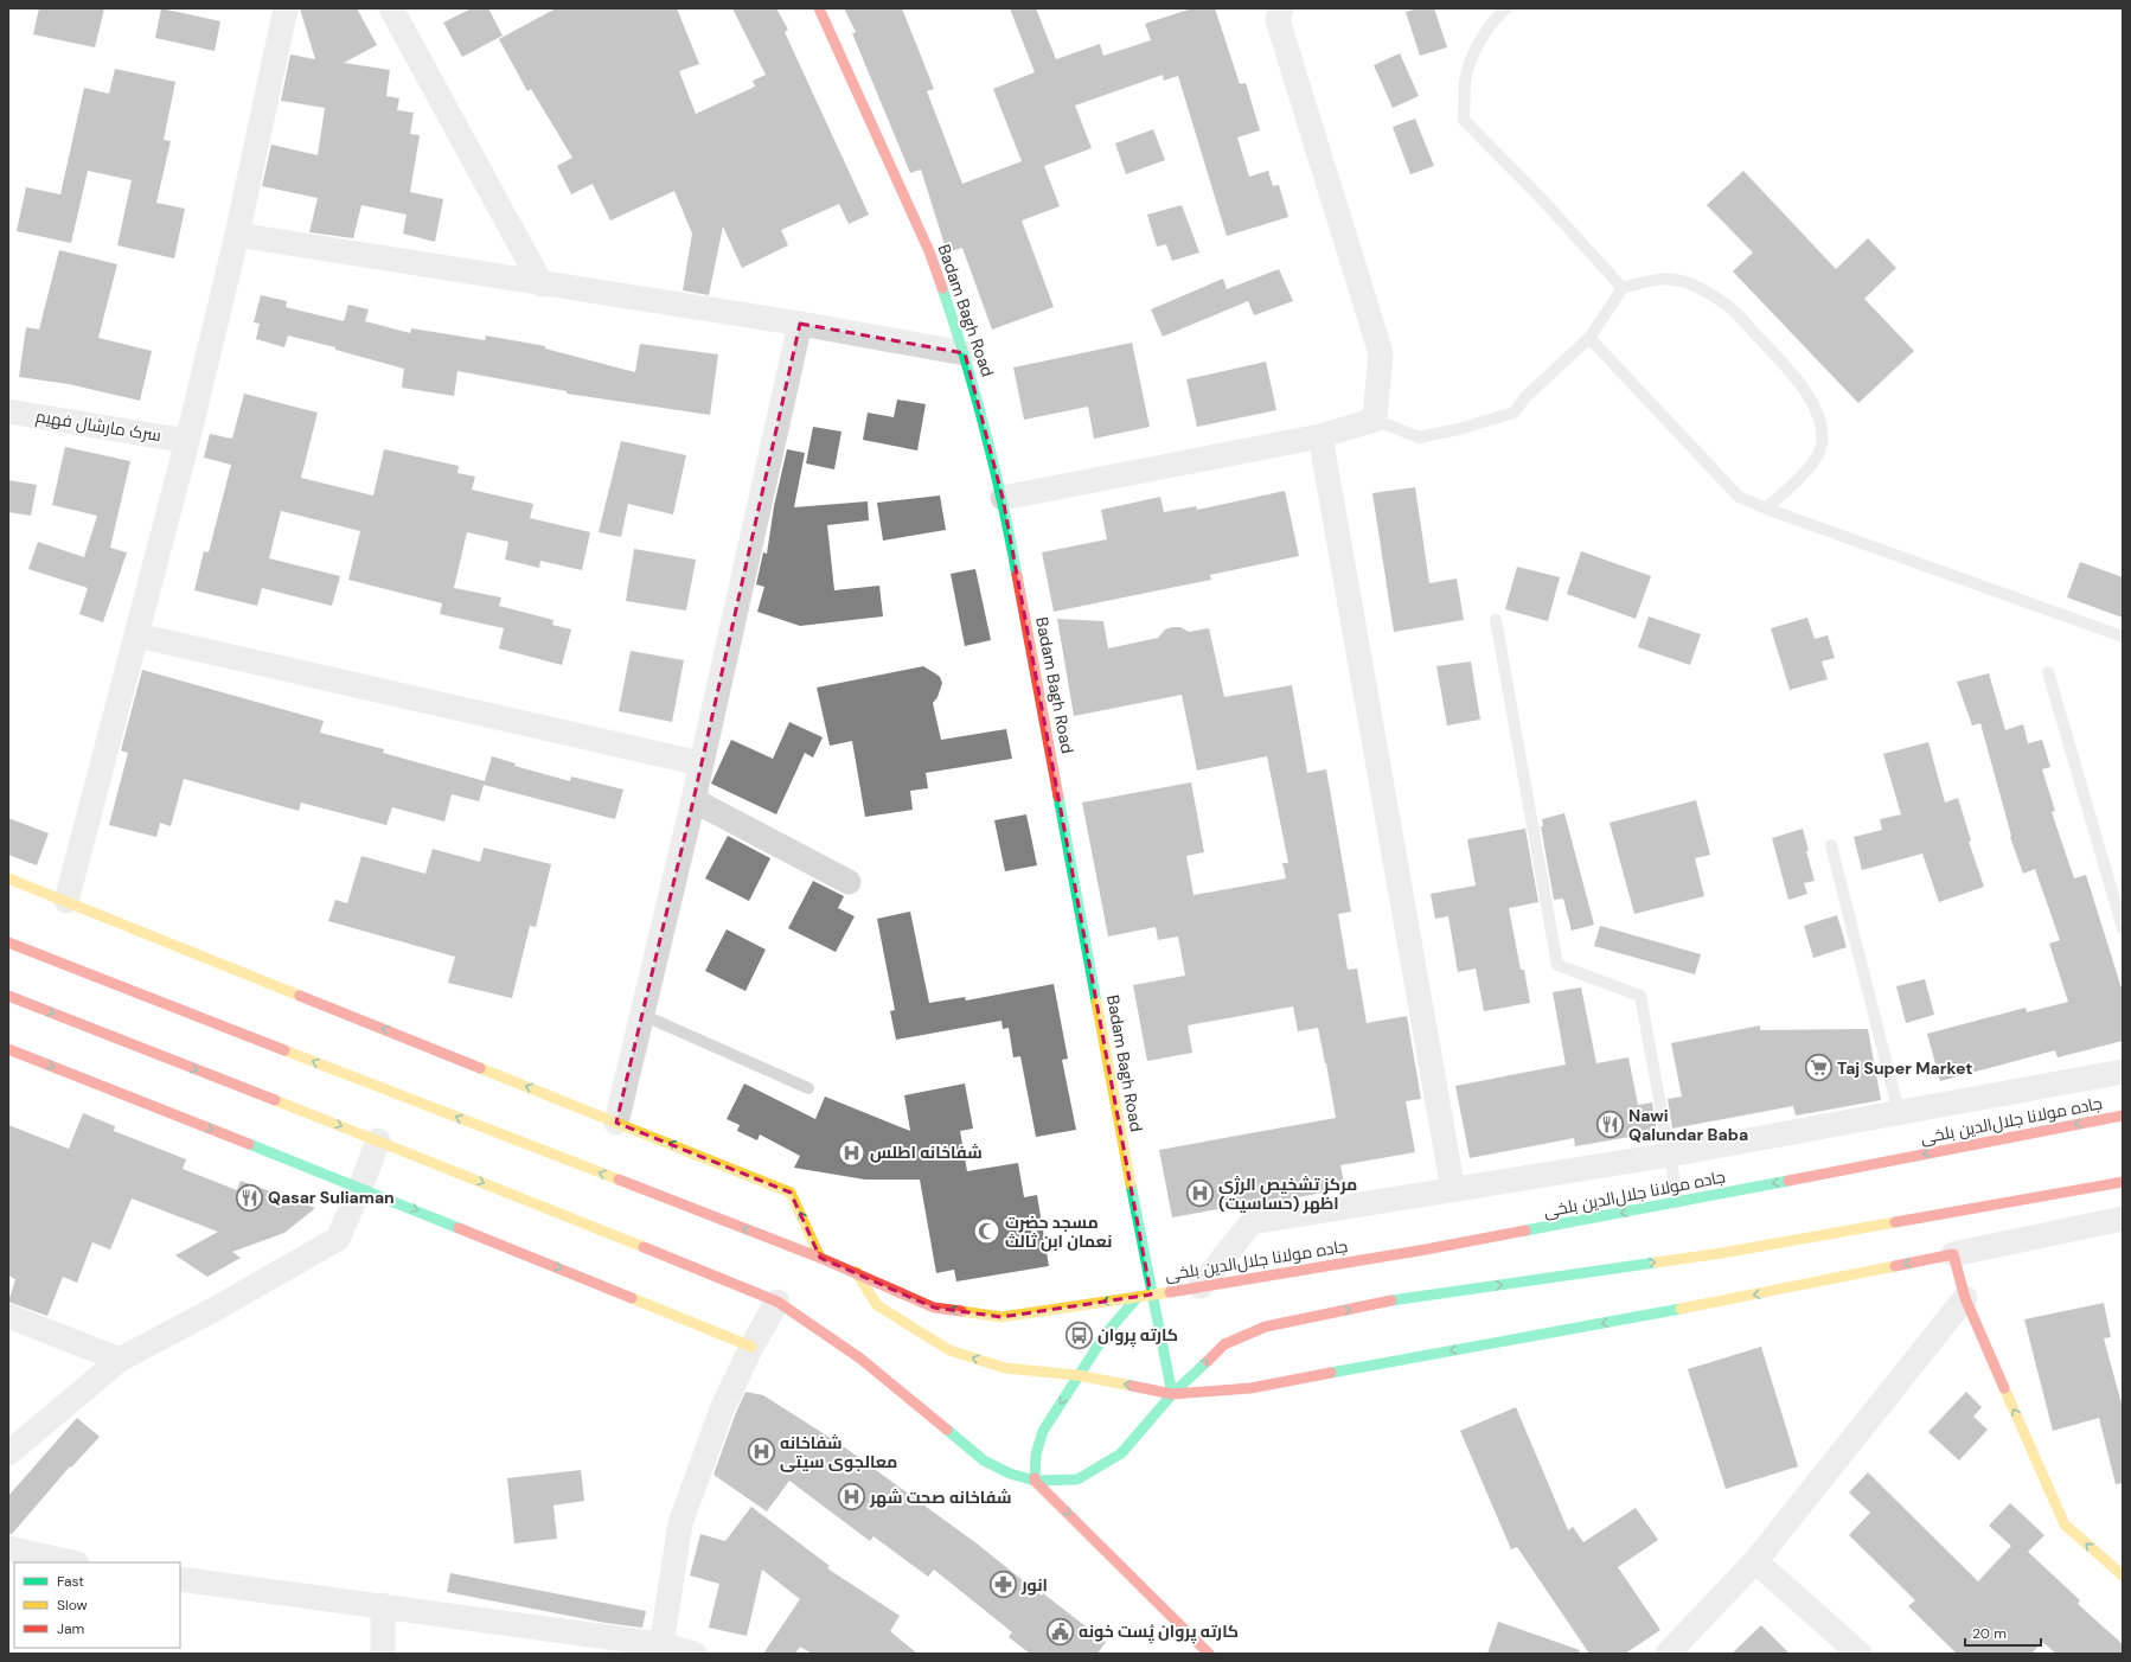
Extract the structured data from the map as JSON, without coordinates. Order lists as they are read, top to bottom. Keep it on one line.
{"streets":{"main road":["Badam Bagh Road","جاده مولانا جلال‌الدین بلخی"],"street":["سرک مارشال فهیم"]},"crossings":[["Badam Bagh Road","جاده مولانا جلال‌الدین بلخی"]],"places":{"supermarket":["Taj Super Market"],"restaurant":["Nawi Qalundar Baba","Qasar Suliaman"],"hospital":["شفاخانه اطلس","مرکز تشخیص الرژی (حساسیت) اظهر","شفاخانه معالجوی سیتی","شفاخانه صحت شهر"],"mosque":["مسجد حضرت نعمان ابن ثالث"],"bus stop":["کارته پروان"],"pharmacy":["انور"],"public building":["کارته پروان پُست خونه"]},"legend":["Fast","Slow","Jam"],"scale_bar":"20 m"}
